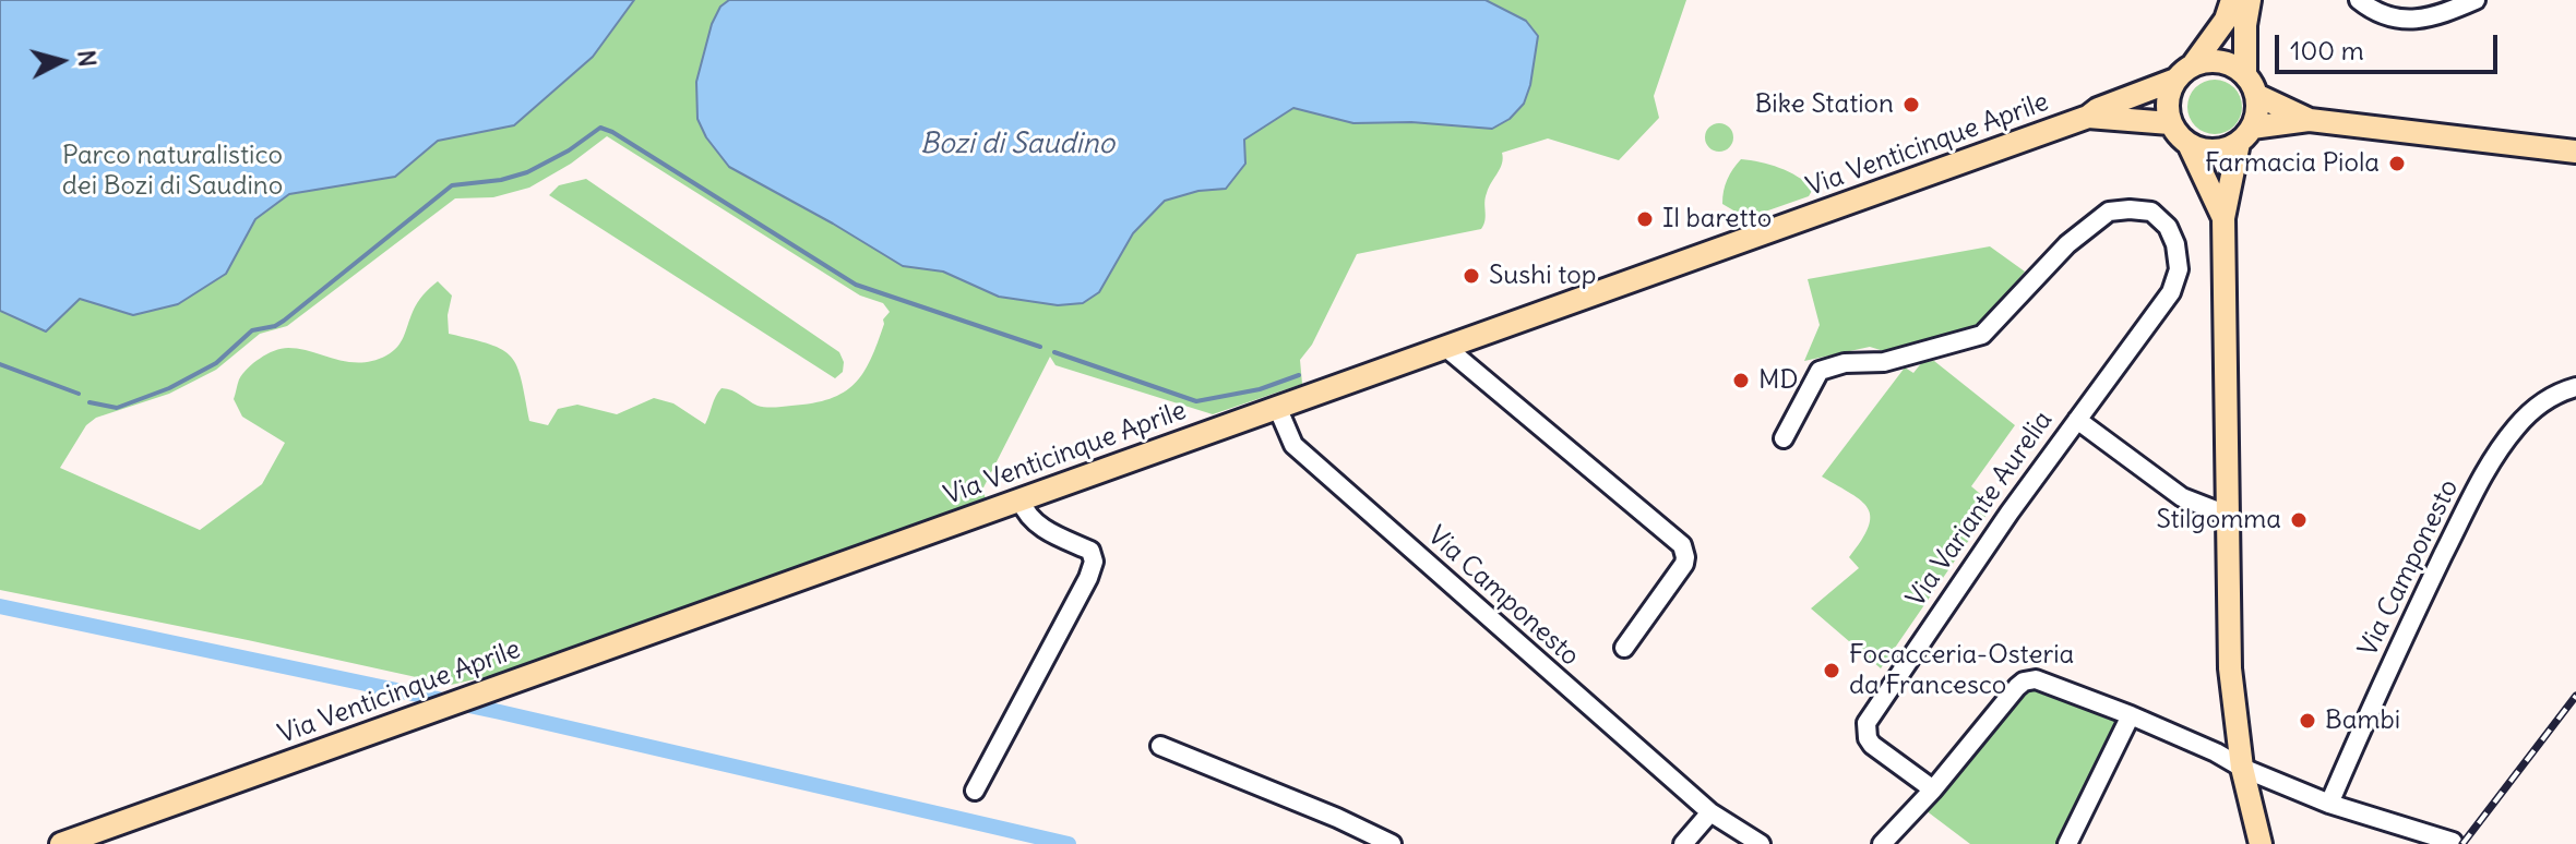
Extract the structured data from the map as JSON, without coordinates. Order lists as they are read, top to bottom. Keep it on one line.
{"streets":{"main road":["Via Venticinque Aprile"],"street":["Via Variante Aurelia","Via Camponesto"]},"crossings":[["Via Venticinque Aprile","Via Camponesto"]],"water":["Bozi di Saudino"],"parks":["Parco naturalistico dei Bozi di Saudino"],"places":["Bike Station","Farmacia Piola","Il baretto","Sushi top","MD","Stilgomma","Focacceria-Osteria da Francesco","Bambi"],"scale_bar":"100 m","north":"right"}
